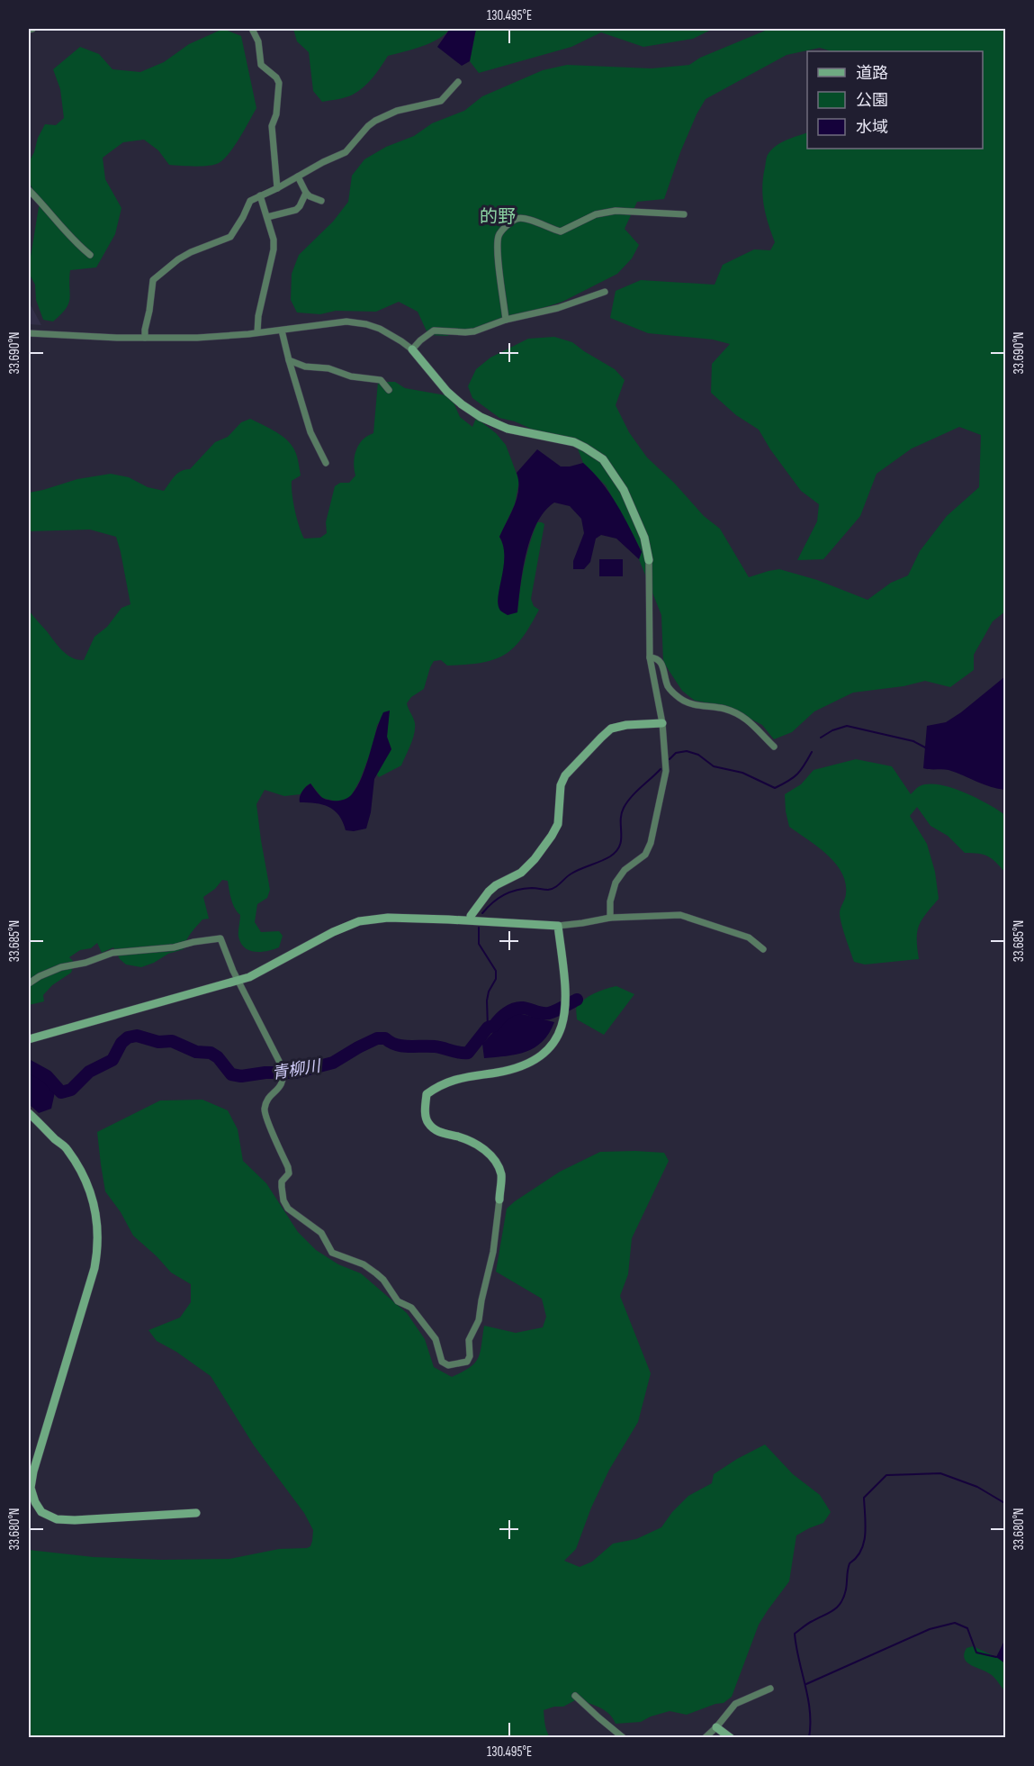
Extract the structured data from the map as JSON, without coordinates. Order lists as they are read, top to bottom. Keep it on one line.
{"districts":["的野"],"water":["青柳川"],"legend":["道路","公園","水域"],"coordinates":["130.495°E","33.690°N","33.685°N","33.680°N"]}
